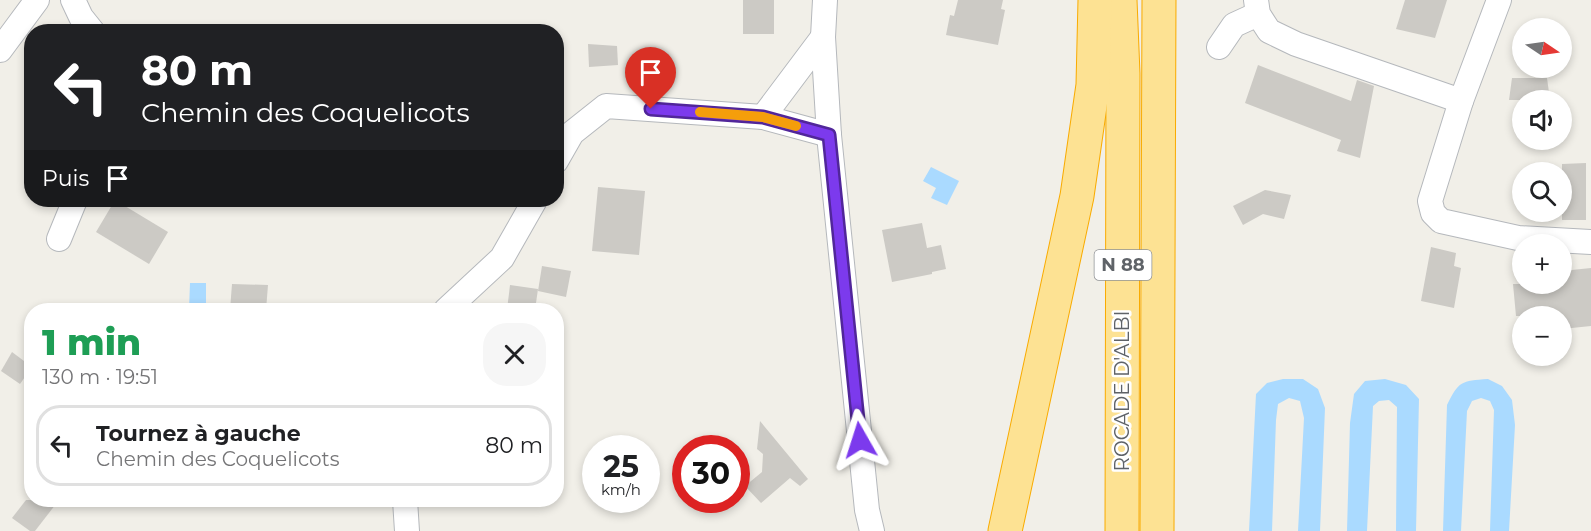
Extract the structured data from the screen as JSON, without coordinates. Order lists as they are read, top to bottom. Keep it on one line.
{"streets":{"highway":["N 88","ROCADE D'ALBI"]},"north":"right","page":{"map_buttons":["+","−"],"turn":["80 m","Chemin des Coquelicots"],"then":"Puis","heading":["1 min","130 m · 19:51"],"list":[{"name":"Tournez à gauche","note":"Chemin des Coquelicots","value":"80 m"}],"speed":"25 km/h","limit":"30"}}
